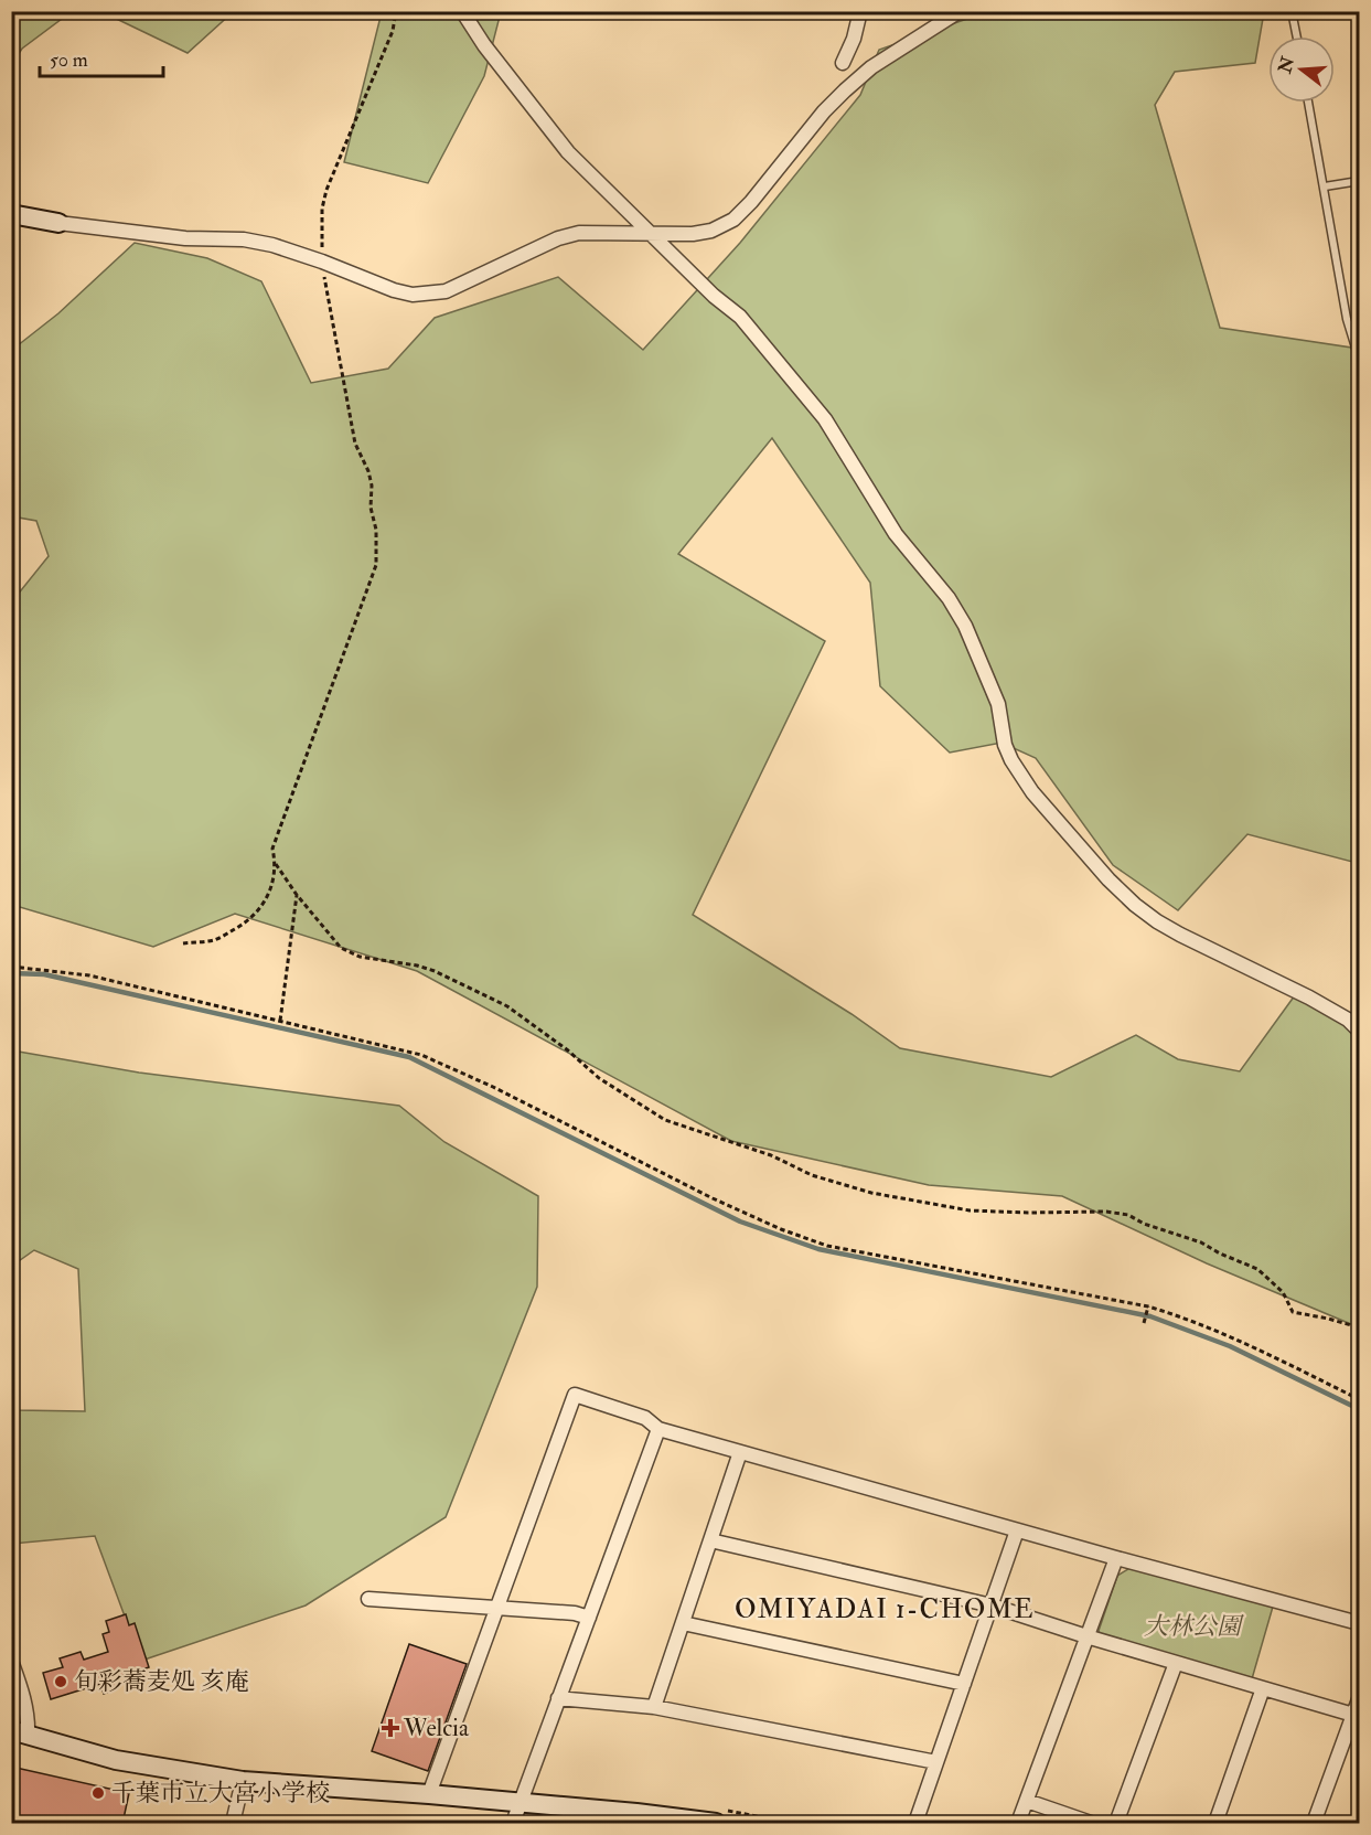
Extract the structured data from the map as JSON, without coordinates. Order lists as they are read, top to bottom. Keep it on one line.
{"districts":["OMIYADAI 1-CHOME"],"parks":["大林公園"],"places":{"other":["旬彩蕎麦処 亥庵","千葉市立大宮小学校"],"health":["Welcia"]},"scale_bar":"50 m","north":"left"}
